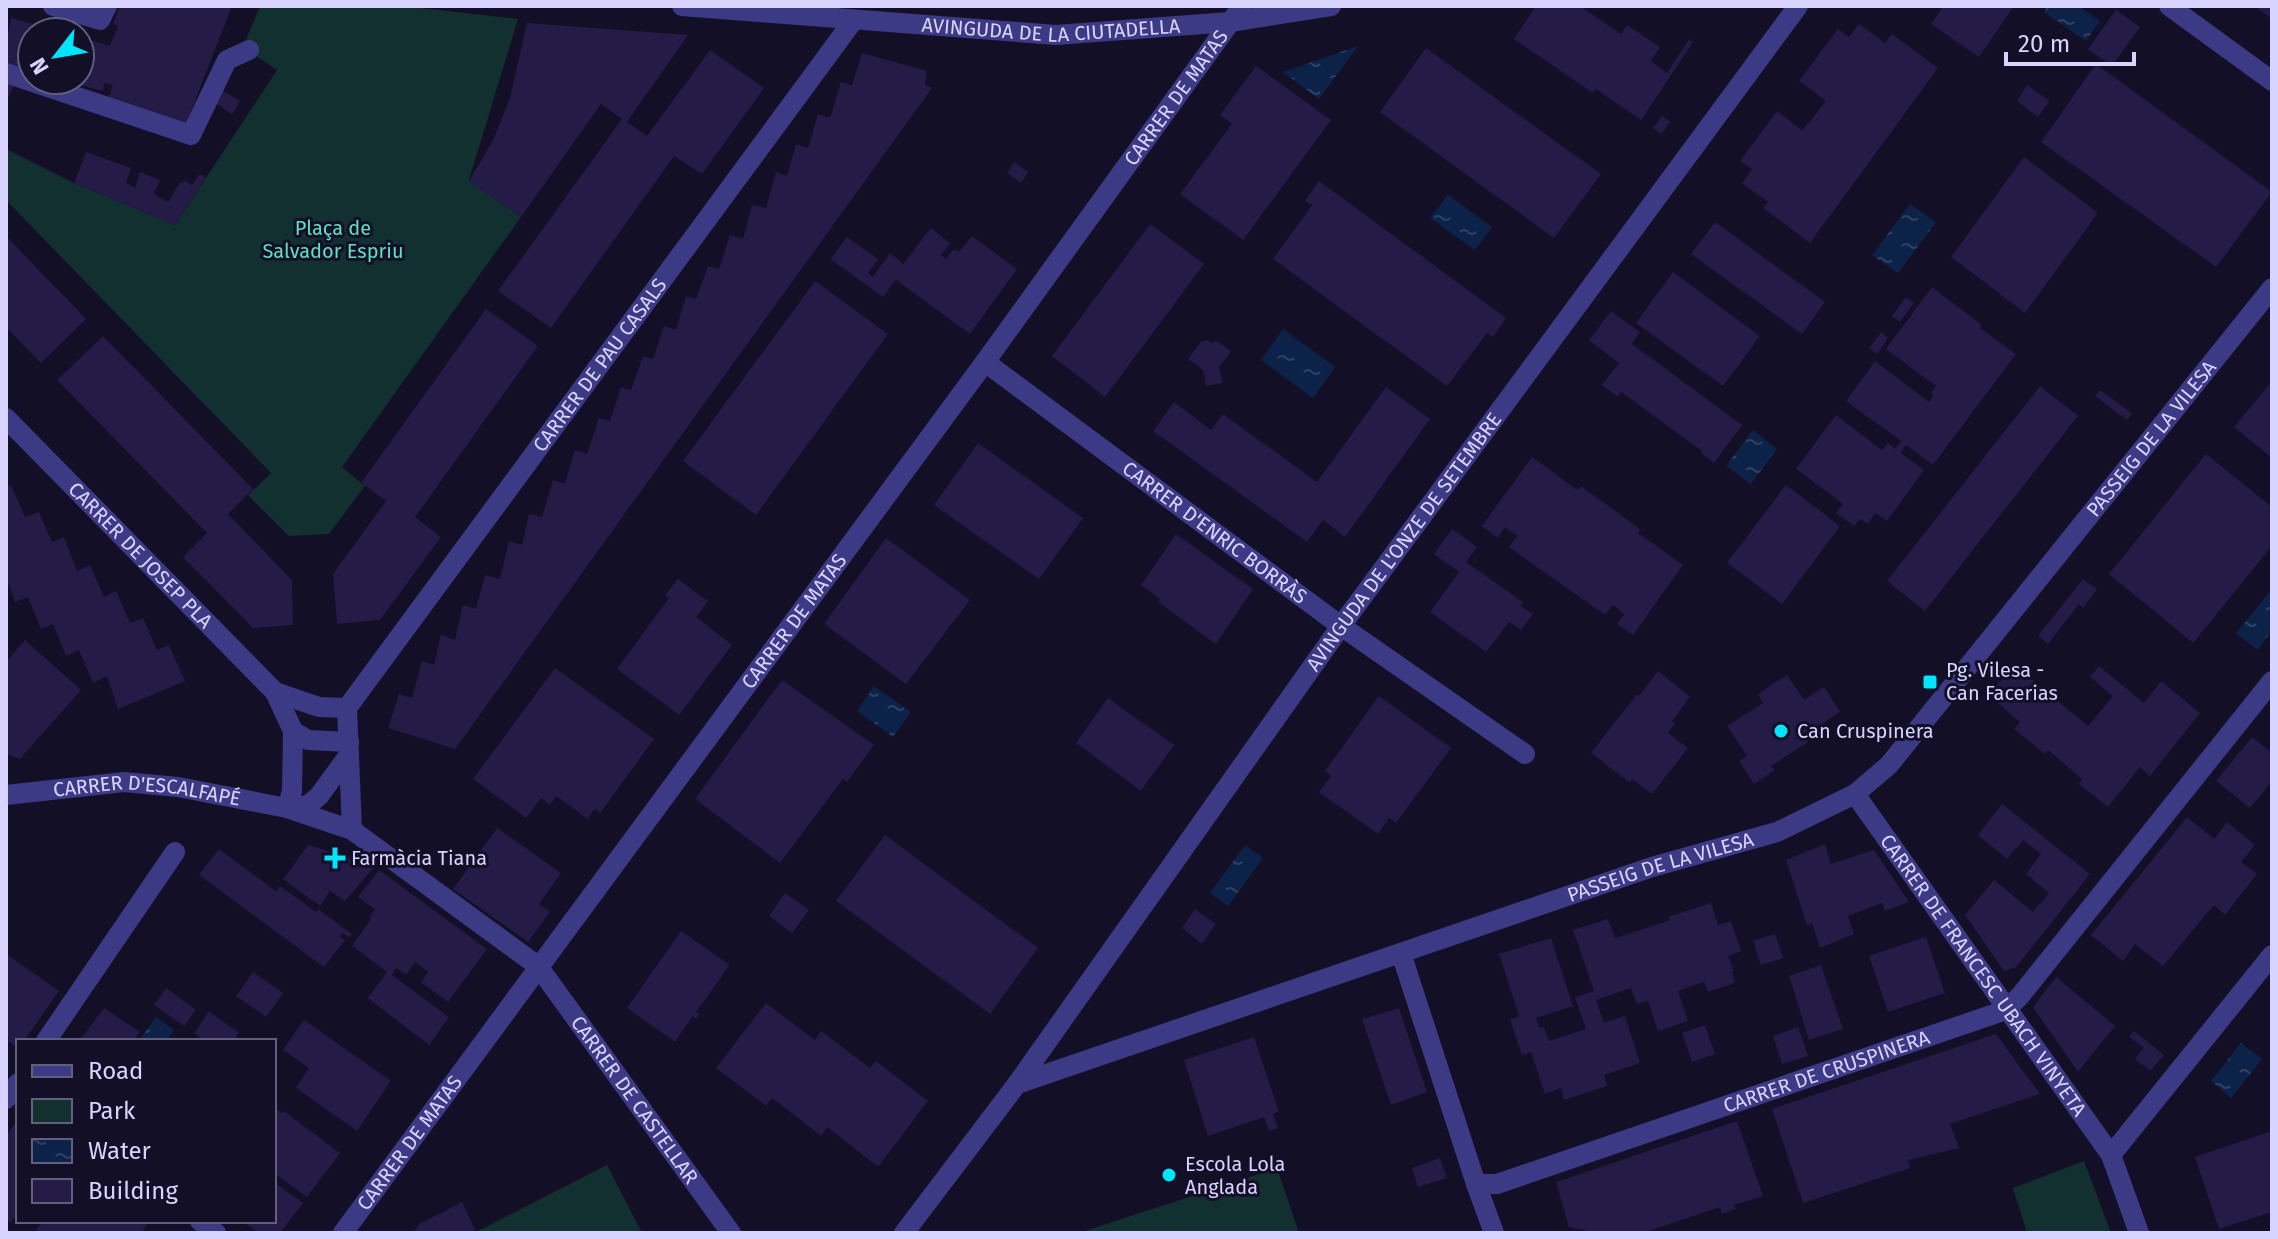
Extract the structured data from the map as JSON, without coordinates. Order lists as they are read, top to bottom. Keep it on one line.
{"streets":{"street":["AVINGUDA DE LA CIUTADELLA","CARRER DE MATAS","CARRER DE PAU CASALS","PASSEIG DE LA VILESA","CARRER D'ENRIC BORRÀS","AVINGUDA DE L'ONZE DE SETEMBRE","CARRER DE JOSEP PLA","CARRER D'ESCALFAPÉ","CARRER DE FRANCESC UBACH VINYETA","CARRER DE CRUSPINERA","CARRER DE CASTELLAR"]},"crossings":[["AVINGUDA DE LA CIUTADELLA","CARRER DE MATAS"],["AVINGUDA DE LA CIUTADELLA","CARRER DE PAU CASALS"],["CARRER DE MATAS","CARRER D'ENRIC BORRÀS"],["CARRER DE MATAS","CARRER D'ESCALFAPÉ"],["CARRER DE MATAS","CARRER DE CASTELLAR"],["CARRER DE PAU CASALS","CARRER DE JOSEP PLA"],["PASSEIG DE LA VILESA","AVINGUDA DE L'ONZE DE SETEMBRE"],["PASSEIG DE LA VILESA","CARRER DE FRANCESC UBACH VINYETA"],["CARRER D'ENRIC BORRÀS","AVINGUDA DE L'ONZE DE SETEMBRE"],["CARRER DE JOSEP PLA","CARRER D'ESCALFAPÉ"],["CARRER D'ESCALFAPÉ","CARRER DE CASTELLAR"],["CARRER DE FRANCESC UBACH VINYETA","CARRER DE CRUSPINERA"]],"parks":["Plaça de Salvador Espriu"],"places":{"transit":["Pg. Vilesa - Can Facerias"],"other":["Can Cruspinera","Escola Lola Anglada"],"health":["Farmàcia Tiana"]},"legend":["Road","Park","Water","Building"],"scale_bar":"20 m","north":"bottom left"}
